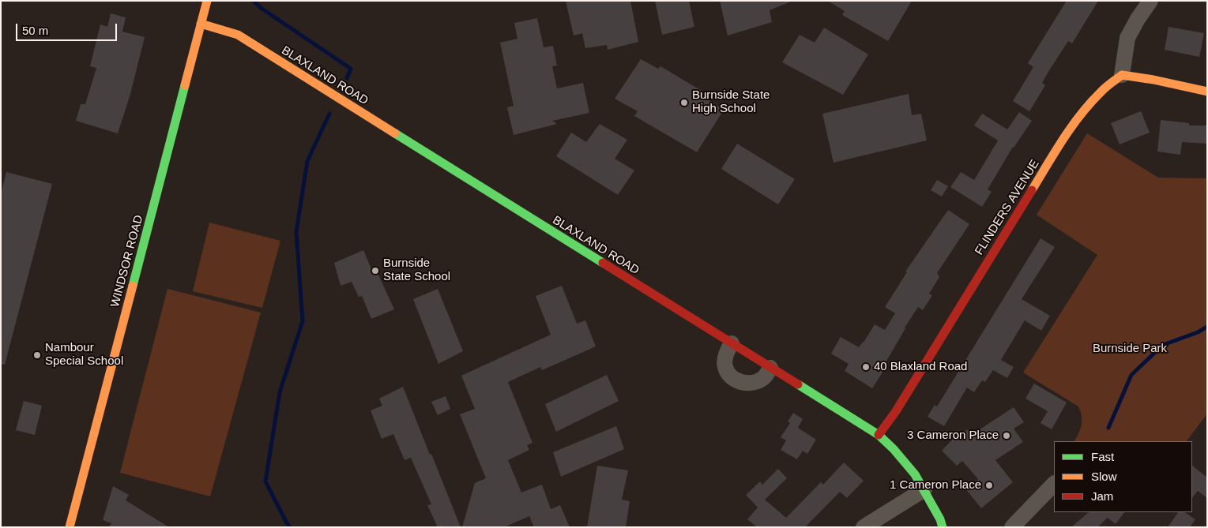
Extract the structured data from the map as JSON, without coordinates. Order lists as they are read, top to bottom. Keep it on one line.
{"streets":{"street":["BLAXLAND ROAD","FLINDERS AVENUE","WINDSOR ROAD"]},"crossings":[["BLAXLAND ROAD","FLINDERS AVENUE"],["BLAXLAND ROAD","WINDSOR ROAD"]],"parks":["Burnside Park"],"places":["Burnside State High School","Burnside State School","Nambour Special School","40 Blaxland Road","3 Cameron Place","1 Cameron Place"],"legend":["Fast","Slow","Jam"],"scale_bar":"50 m"}
